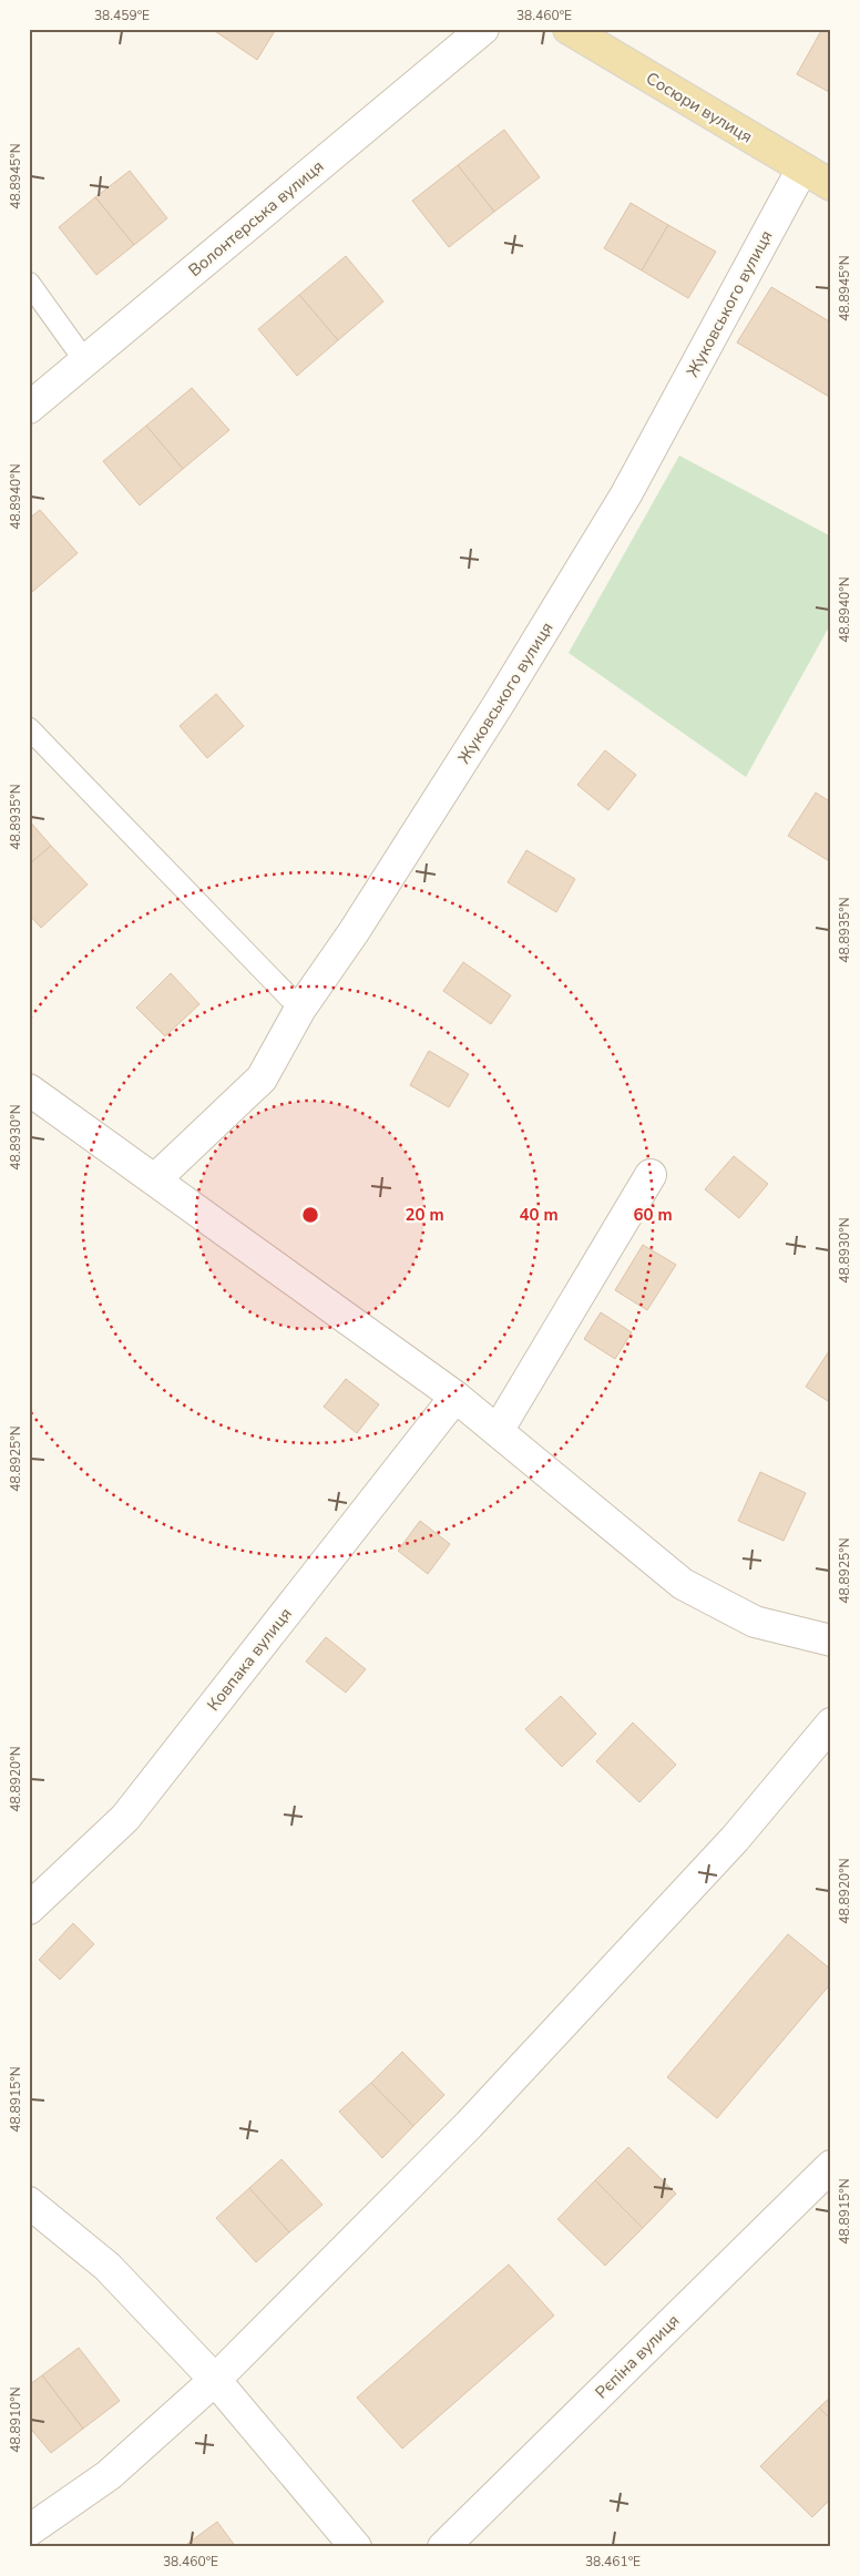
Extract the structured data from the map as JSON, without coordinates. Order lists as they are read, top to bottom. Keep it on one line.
{"streets":{"main road":["Сосюри вулиця"],"street":["Волонтерська вулиця","Жуковського вулиця","Ковпака вулиця","Рєпіна вулиця"]},"crossings":[["Сосюри вулиця","Жуковського вулиця"]],"coordinates":["38.459°E","38.460°E","48.8945°N","48.8940°N","48.8935°N","48.8930°N","48.8925°N","48.8920°N","48.8915°N","48.8910°N","38.461°E"],"rings":["20 m","40 m","60 m"]}
